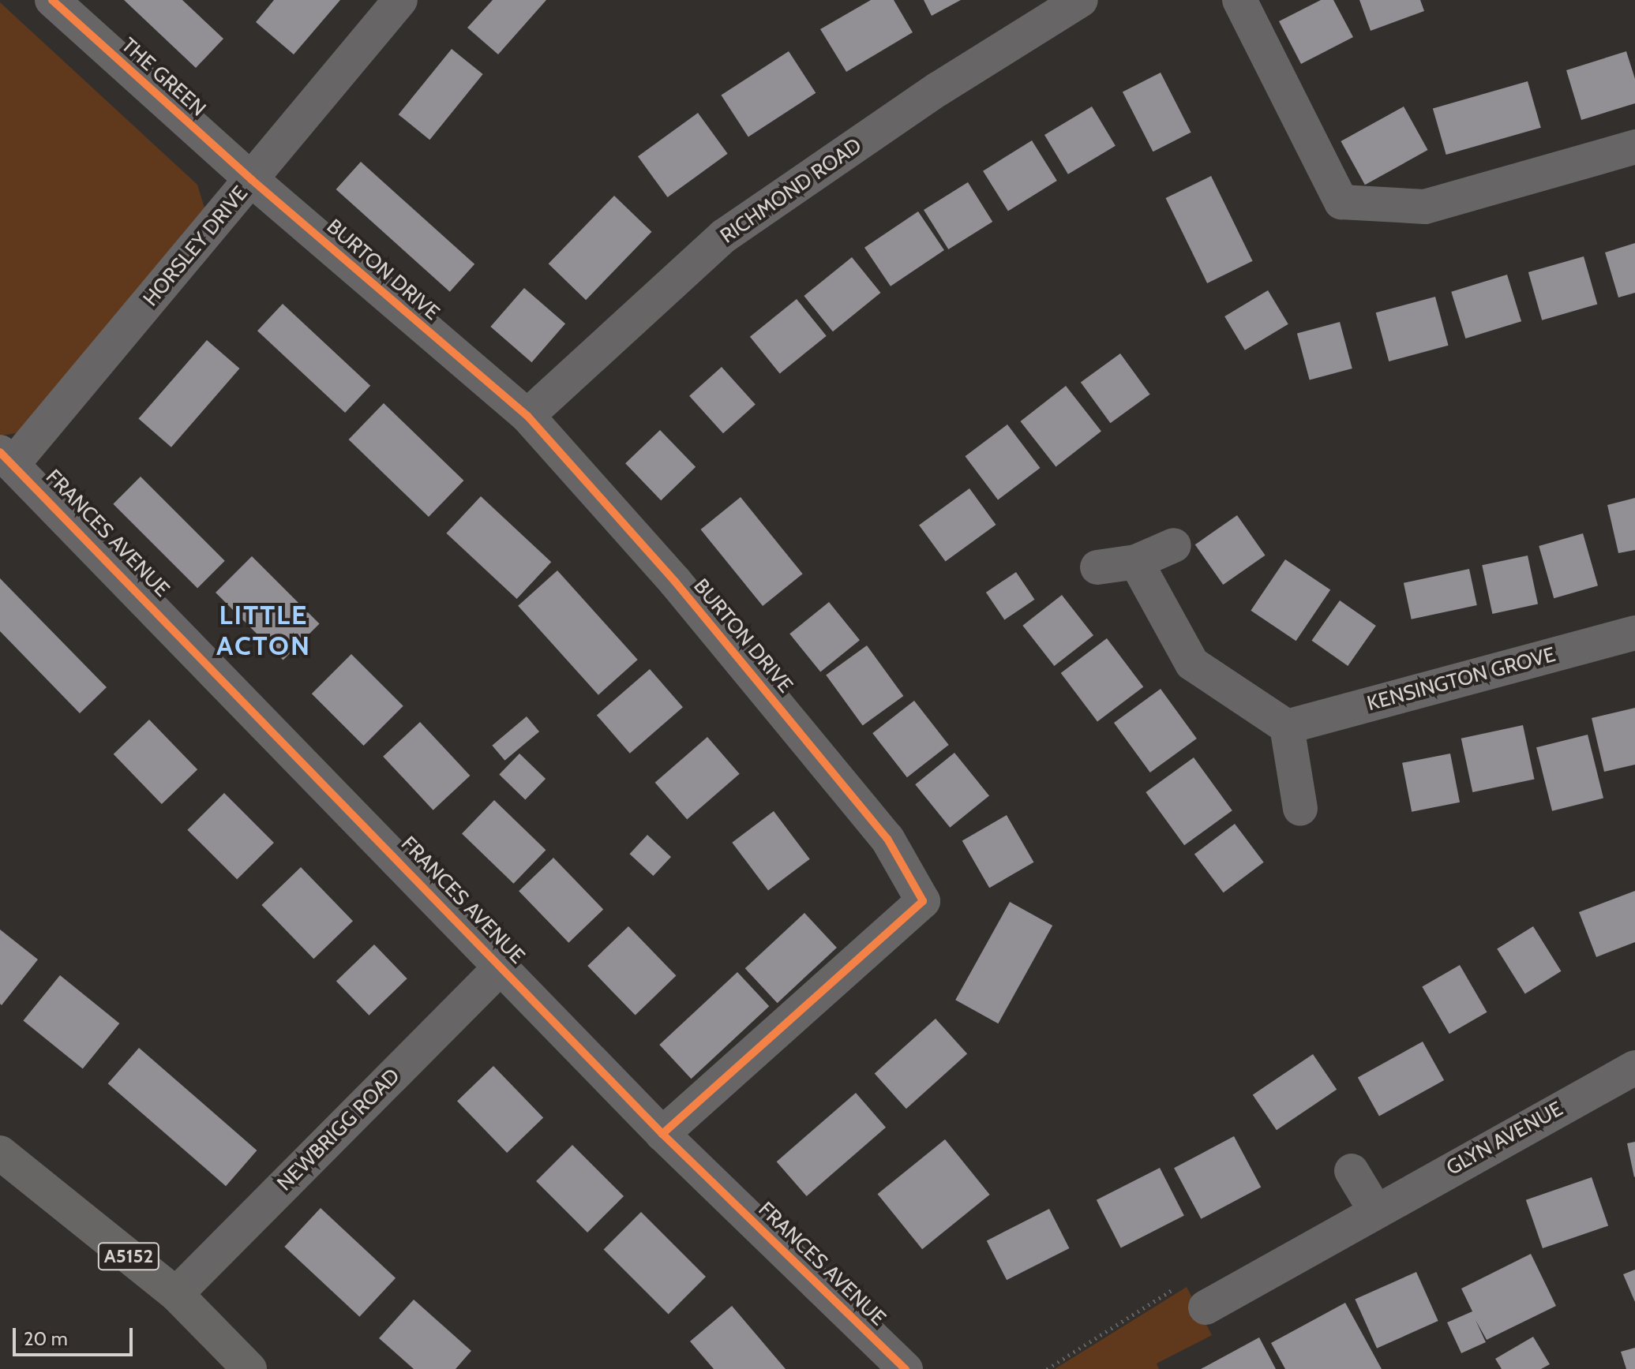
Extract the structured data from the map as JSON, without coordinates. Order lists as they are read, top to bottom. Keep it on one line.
{"streets":{"main road":["A5152"],"street":["THE GREEN","RICHMOND ROAD","HORSLEY DRIVE","BURTON DRIVE","FRANCES AVENUE","KENSINGTON GROVE","NEWBRIGG ROAD","GLYN AVENUE"]},"crossings":[["THE GREEN","HORSLEY DRIVE"],["THE GREEN","BURTON DRIVE"],["RICHMOND ROAD","BURTON DRIVE"],["HORSLEY DRIVE","BURTON DRIVE"],["HORSLEY DRIVE","FRANCES AVENUE"],["BURTON DRIVE","FRANCES AVENUE"],["FRANCES AVENUE","NEWBRIGG ROAD"],["NEWBRIGG ROAD","A5152"]],"districts":["LITTLE ACTON"],"scale_bar":"20 m"}
